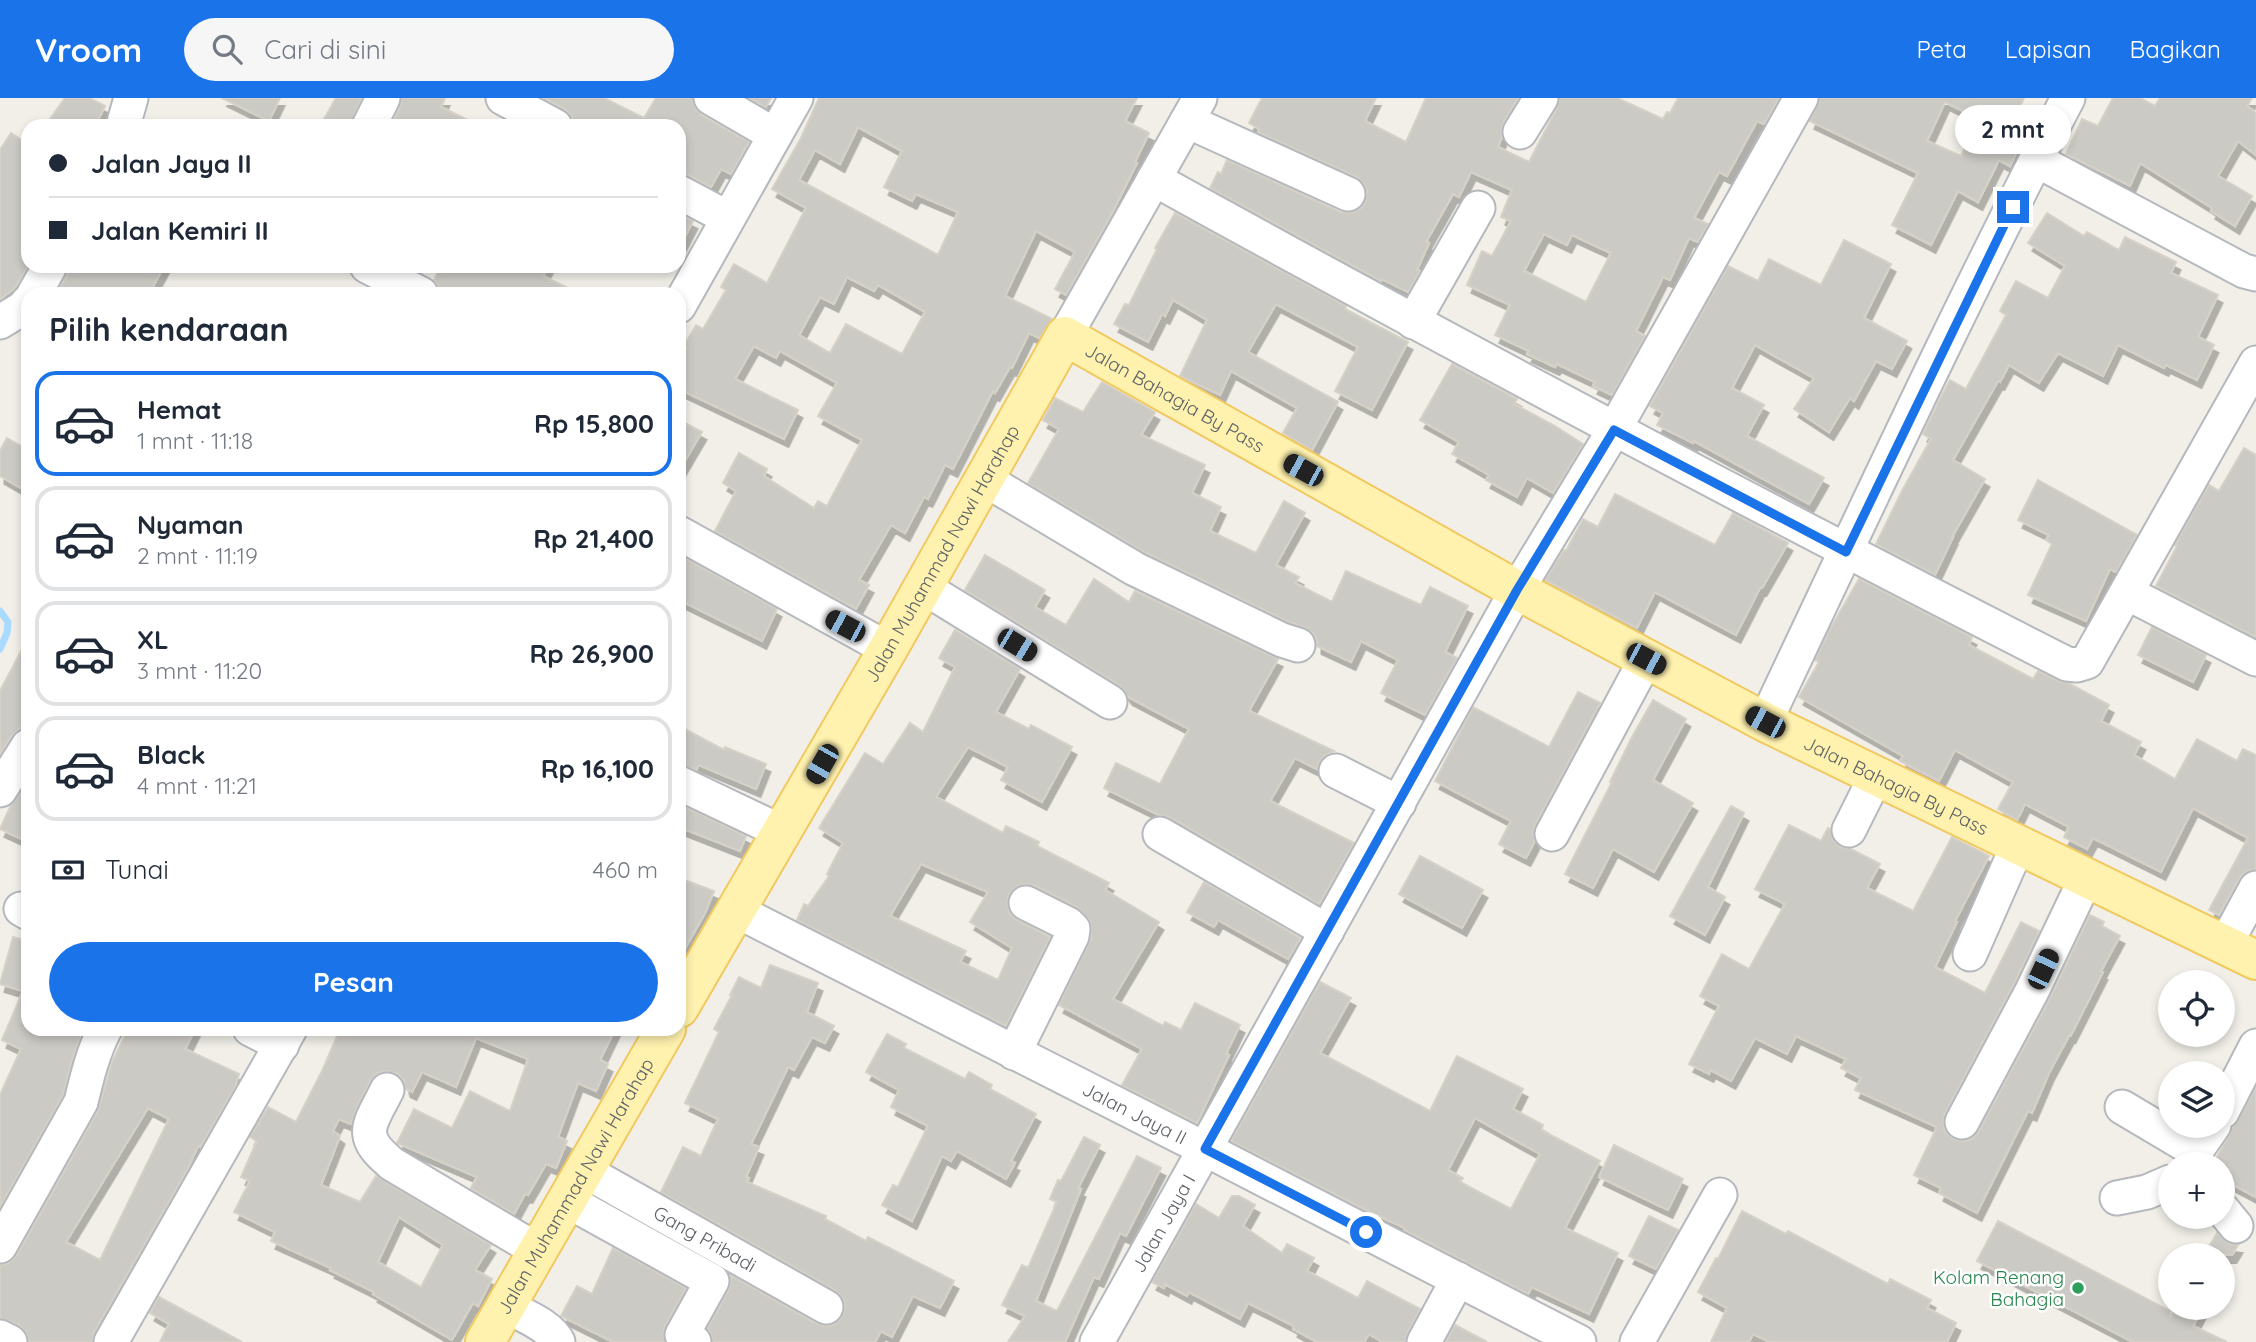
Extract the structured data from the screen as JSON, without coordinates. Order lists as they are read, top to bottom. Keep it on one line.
{"streets":{"main road":["Jalan Bahagia By Pass","Jalan Muhammad Nawi Harahap"],"street":["Jalan Jaya II","Jalan Jaya I","Gang Pribadi"]},"crossings":[["Jalan Bahagia By Pass","Jalan Muhammad Nawi Harahap"],["Jalan Bahagia By Pass","Jalan Jaya I"],["Jalan Muhammad Nawi Harahap","Jalan Jaya II"],["Jalan Muhammad Nawi Harahap","Gang Pribadi"],["Jalan Jaya II","Jalan Jaya I"]],"places":["Kolam Renang Bahagia"],"page":{"header":"Vroom","search":"Cari di sini","nav":["Peta","Lapisan","Bagikan"],"bubble":"2 mnt","banner":["Jalan Jaya II","Jalan Kemiri II"],"heading":"Pilih kendaraan","list":[{"name":"Hemat","note":"1 mnt · 11:18","value":"Rp 15,800"},{"name":"Nyaman","note":"2 mnt · 11:19","value":"Rp 21,400"},{"name":"XL","note":"3 mnt · 11:20","value":"Rp 26,900"},{"name":"Black","note":"4 mnt · 11:21","value":"Rp 16,100"}],"pay":["Tunai","460 m"],"buttons":"Pesan","map_buttons":["+","−"]}}
